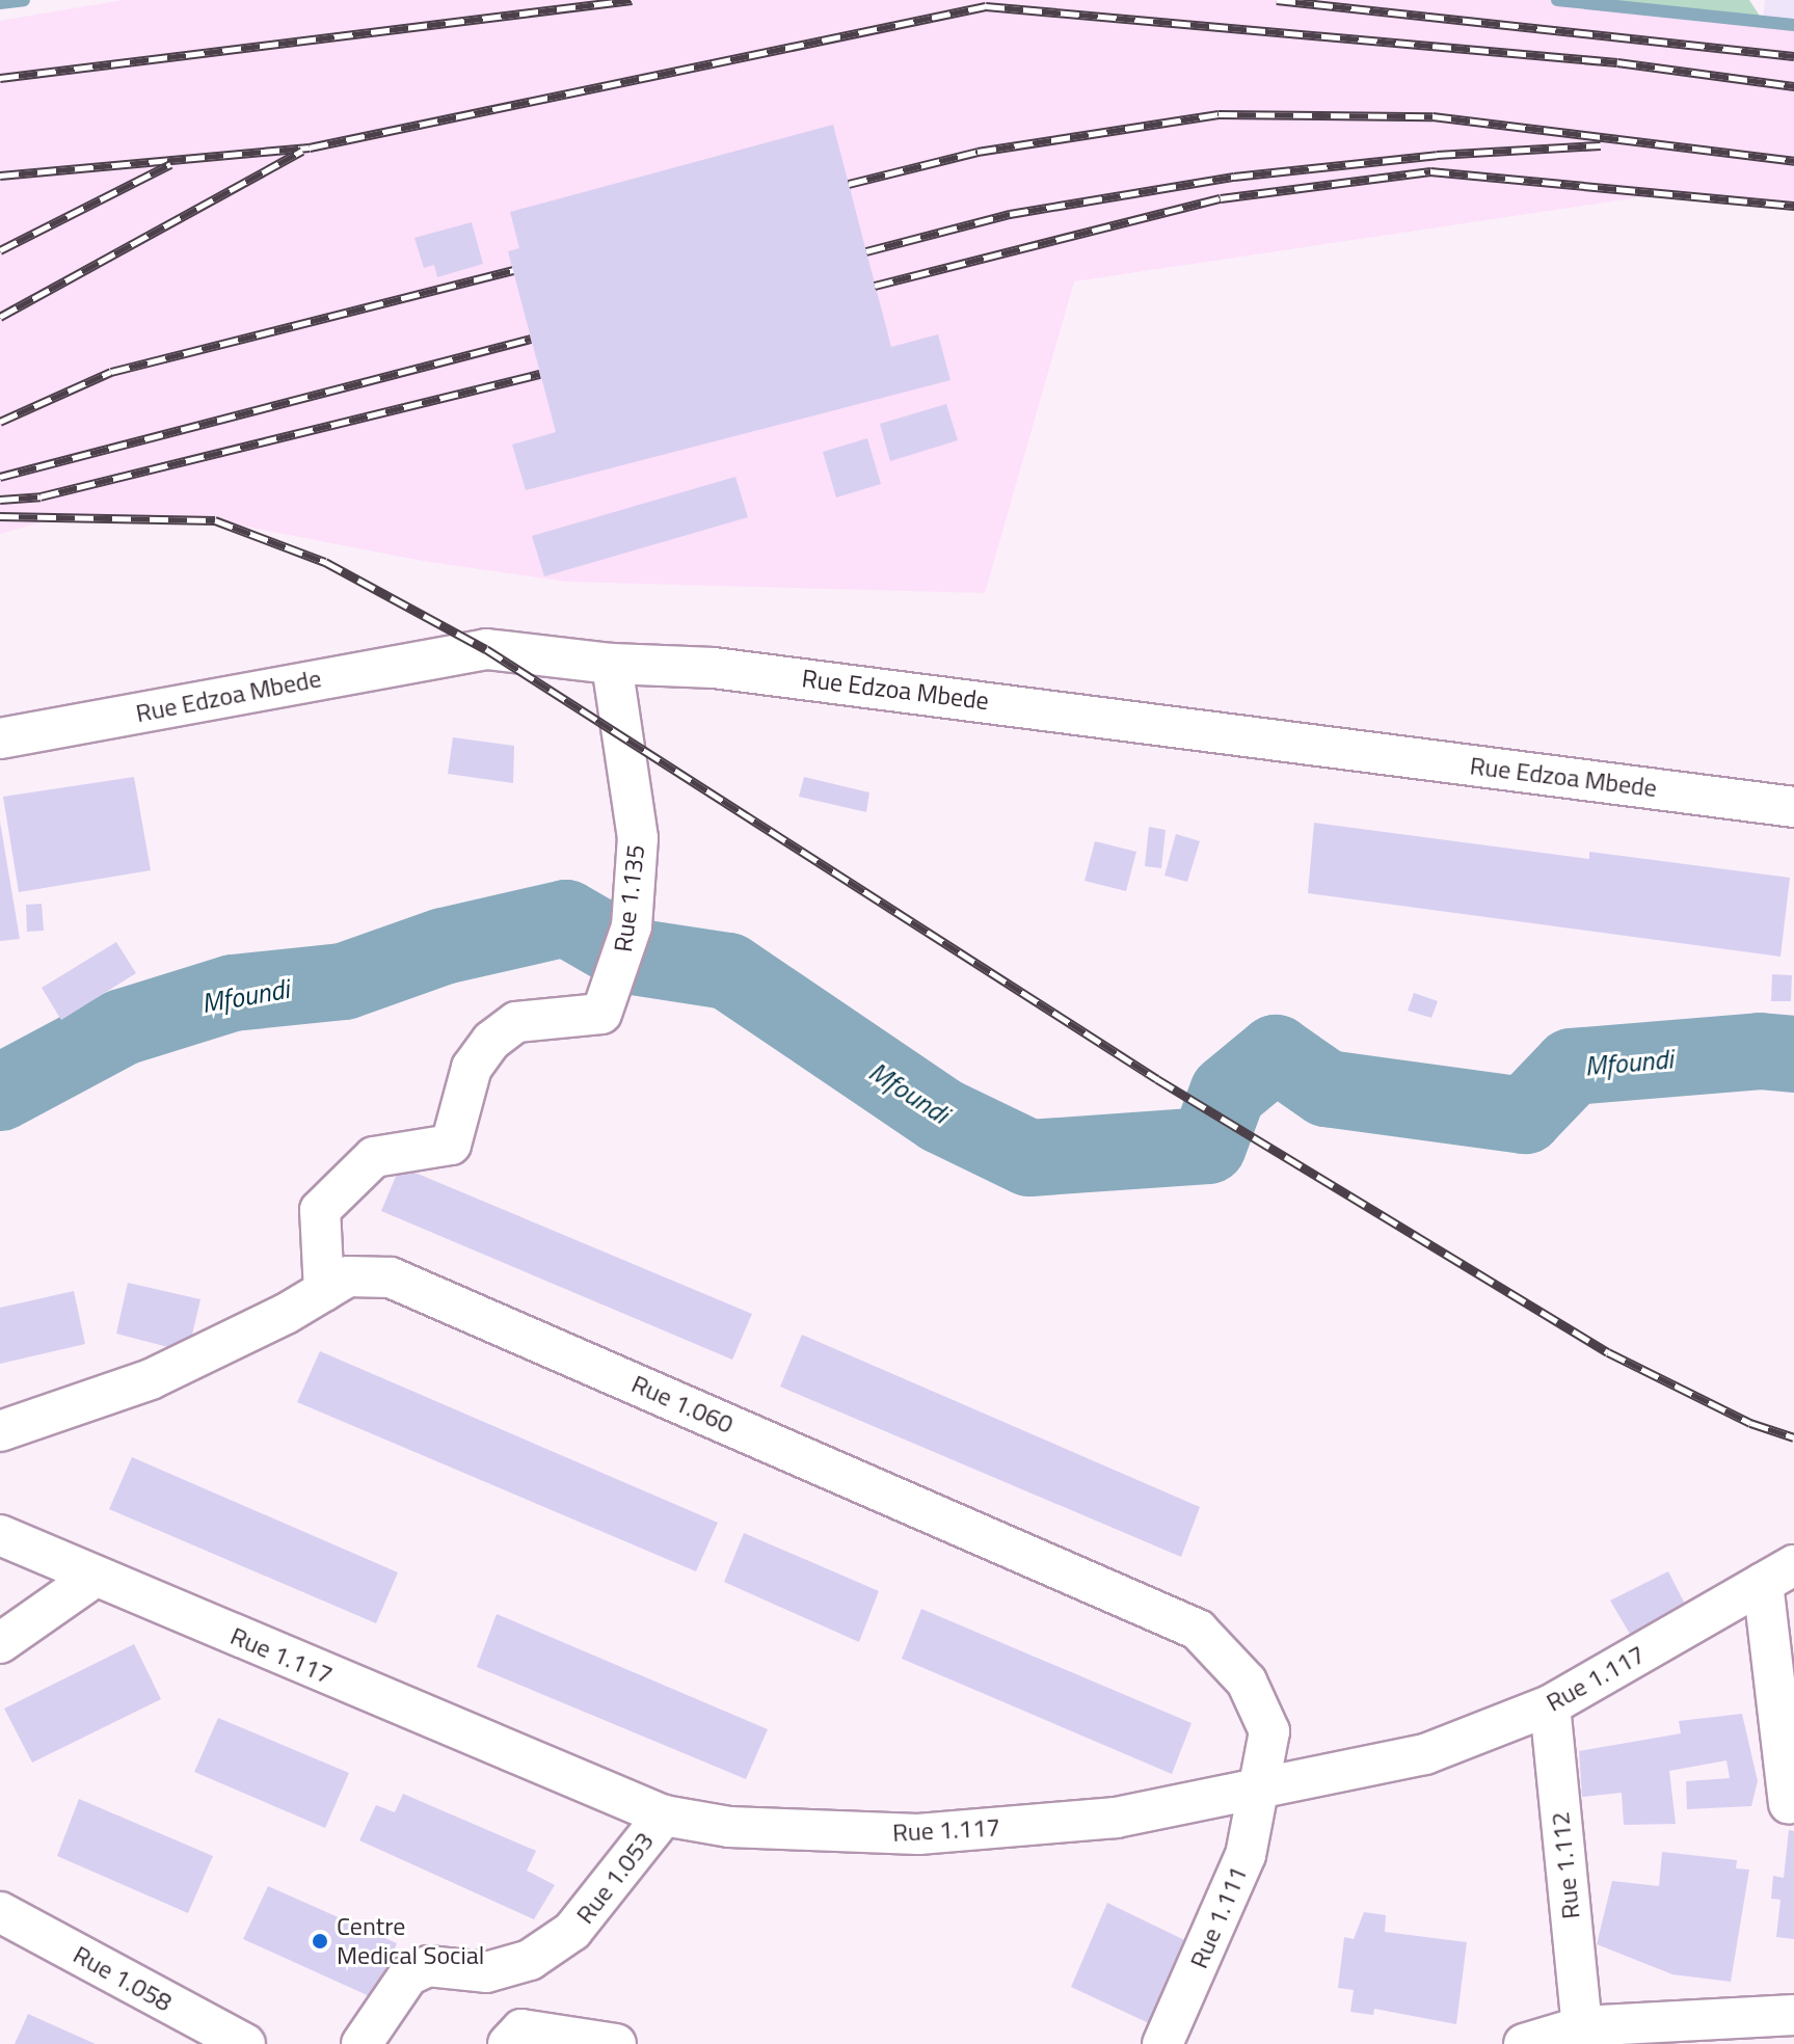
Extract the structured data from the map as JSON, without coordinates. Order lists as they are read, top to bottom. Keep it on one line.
{"streets":{"street":["Rue Edzoa Mbede","Rue 1.135","Rue 1.060","Rue 1.117","Rue 1.112","Rue 1.053","Rue 1.111","Rue 1.058"]},"crossings":[["Rue Edzoa Mbede","Rue 1.135"],["Rue 1.135","Rue 1.060"],["Rue 1.060","Rue 1.117"],["Rue 1.060","Rue 1.111"],["Rue 1.117","Rue 1.112"],["Rue 1.117","Rue 1.053"],["Rue 1.117","Rue 1.111"]],"water":["Mfoundi"],"places":["Centre Medical Social"]}
